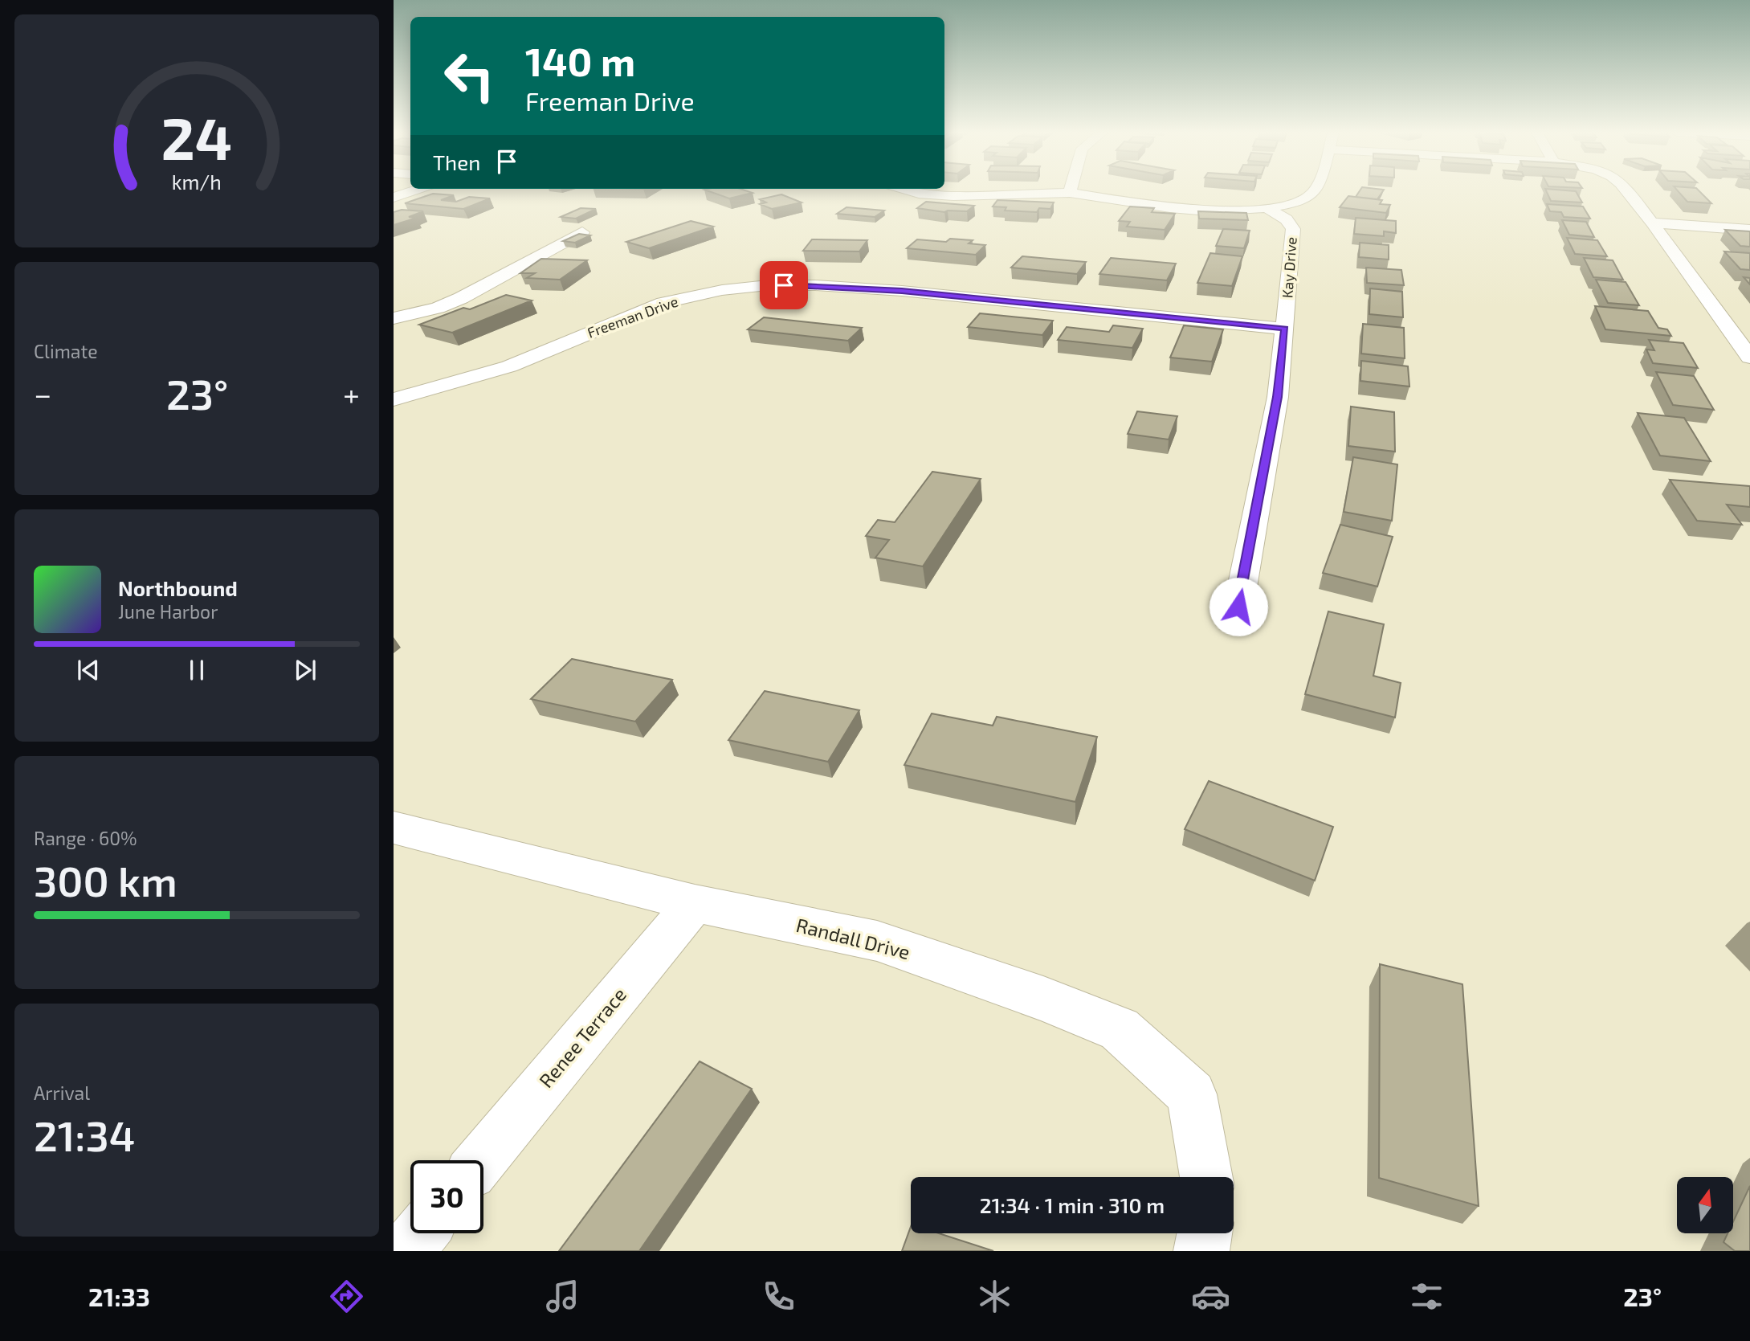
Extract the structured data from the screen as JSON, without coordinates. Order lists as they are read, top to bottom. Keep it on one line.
{"streets":{"street":["Kay Drive","Freeman Drive","Randall Drive","Renee Terrace"]},"crossings":[["Kay Drive","Freeman Drive"],["Randall Drive","Renee Terrace"]],"north":"top","page":{"turn":["140 m","Freeman Drive"],"then":"Then","tile":["Climate",["Range · 60%","300 km"],["Arrival","21:34"]],"heat":["−","23°","+"],"song":["Northbound","June Harbor"],"limit":"30","trip":"21:34 · 1 min · 310 m","tabs":["21:33","23°"],"gauge":["24","km/h"]}}
